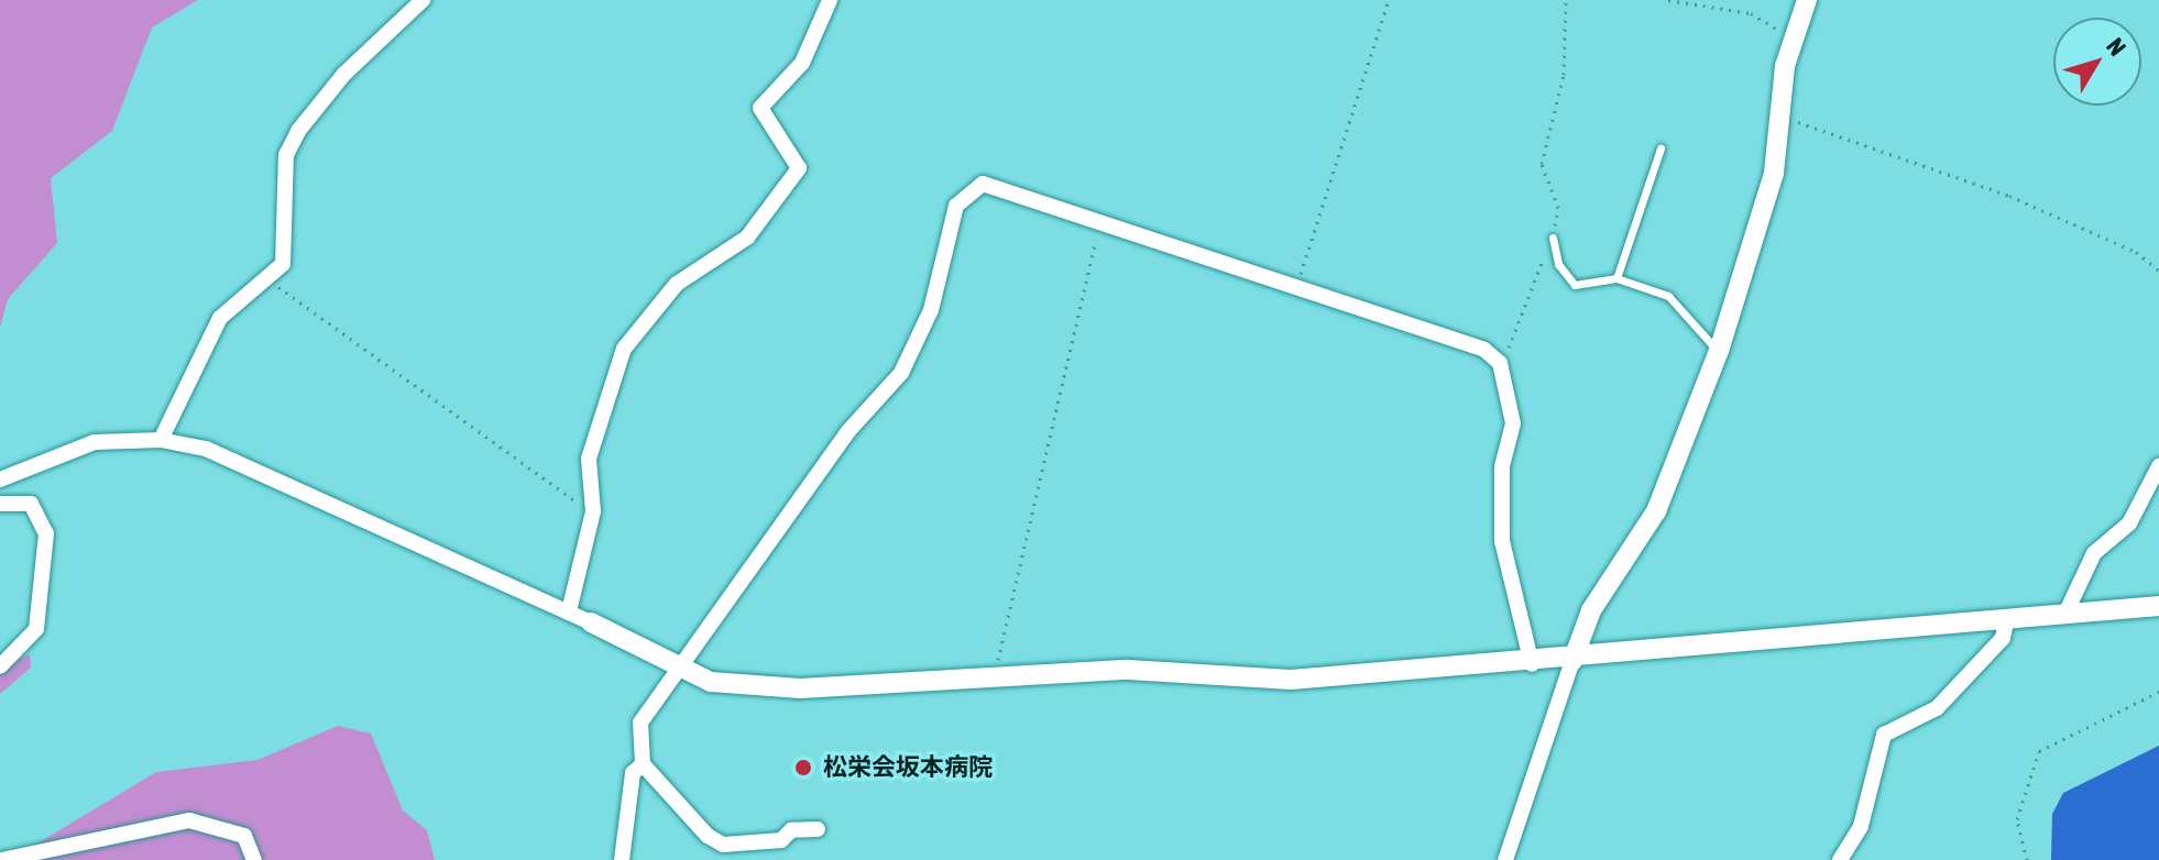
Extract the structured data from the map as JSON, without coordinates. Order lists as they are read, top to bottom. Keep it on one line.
{"places":["松栄会坂本病院"],"north":"top right"}
